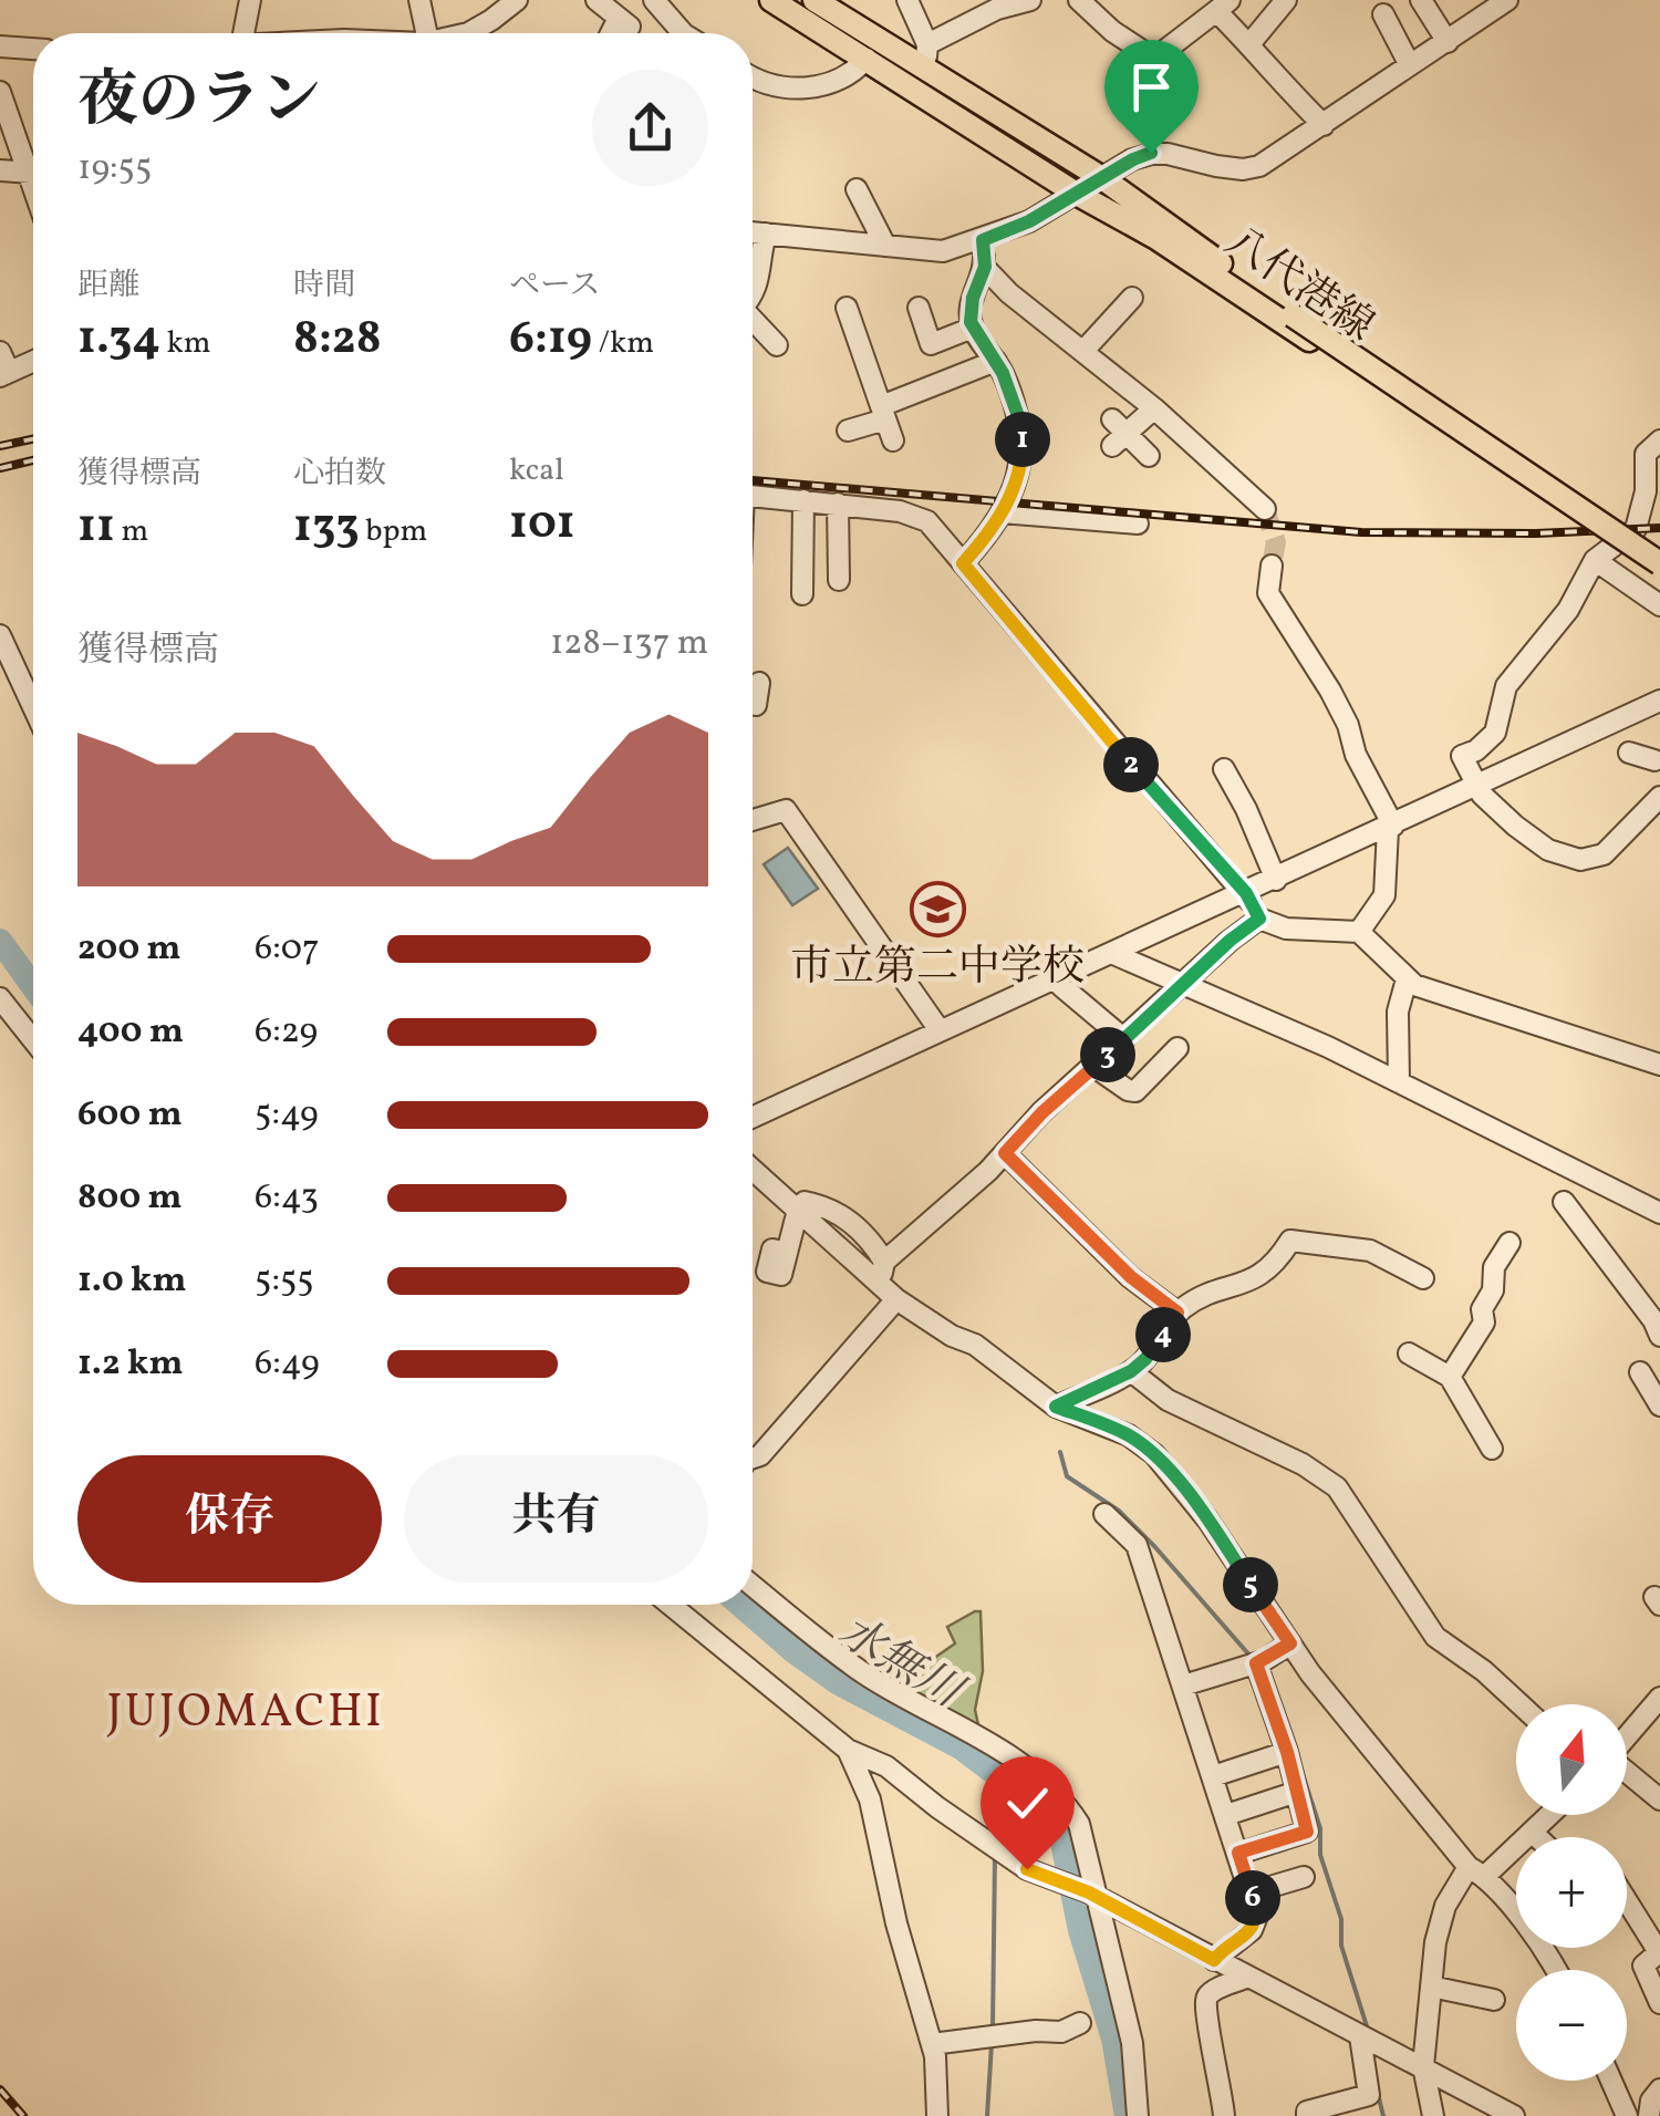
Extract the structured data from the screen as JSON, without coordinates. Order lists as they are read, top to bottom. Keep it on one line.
{"streets":{"main road":["八代港線"]},"districts":["JUJOMACHI"],"water":["水無川"],"places":{"school or university":["市立第二中学校"]},"north":"top","page":{"heading":["夜のラン","19:55"],"stats":[["距離","1.34 km"],["時間","8:28"],["ペース","6:19 /km"],["獲得標高","11 m"],["心拍数","133 bpm"],["kcal","101"]],"pins":["1","2","3","4","5","6"],"chart":["獲得標高","128–137 m"],"list":[{"name":"200 m","note":"6:07"},{"name":"400 m","note":"6:29"},{"name":"600 m","note":"5:49"},{"name":"800 m","note":"6:43"},{"name":"1.0 km","note":"5:55"},{"name":"1.2 km","note":"6:49"}],"buttons":["保存","共有"],"map_buttons":["+","−"]}}
